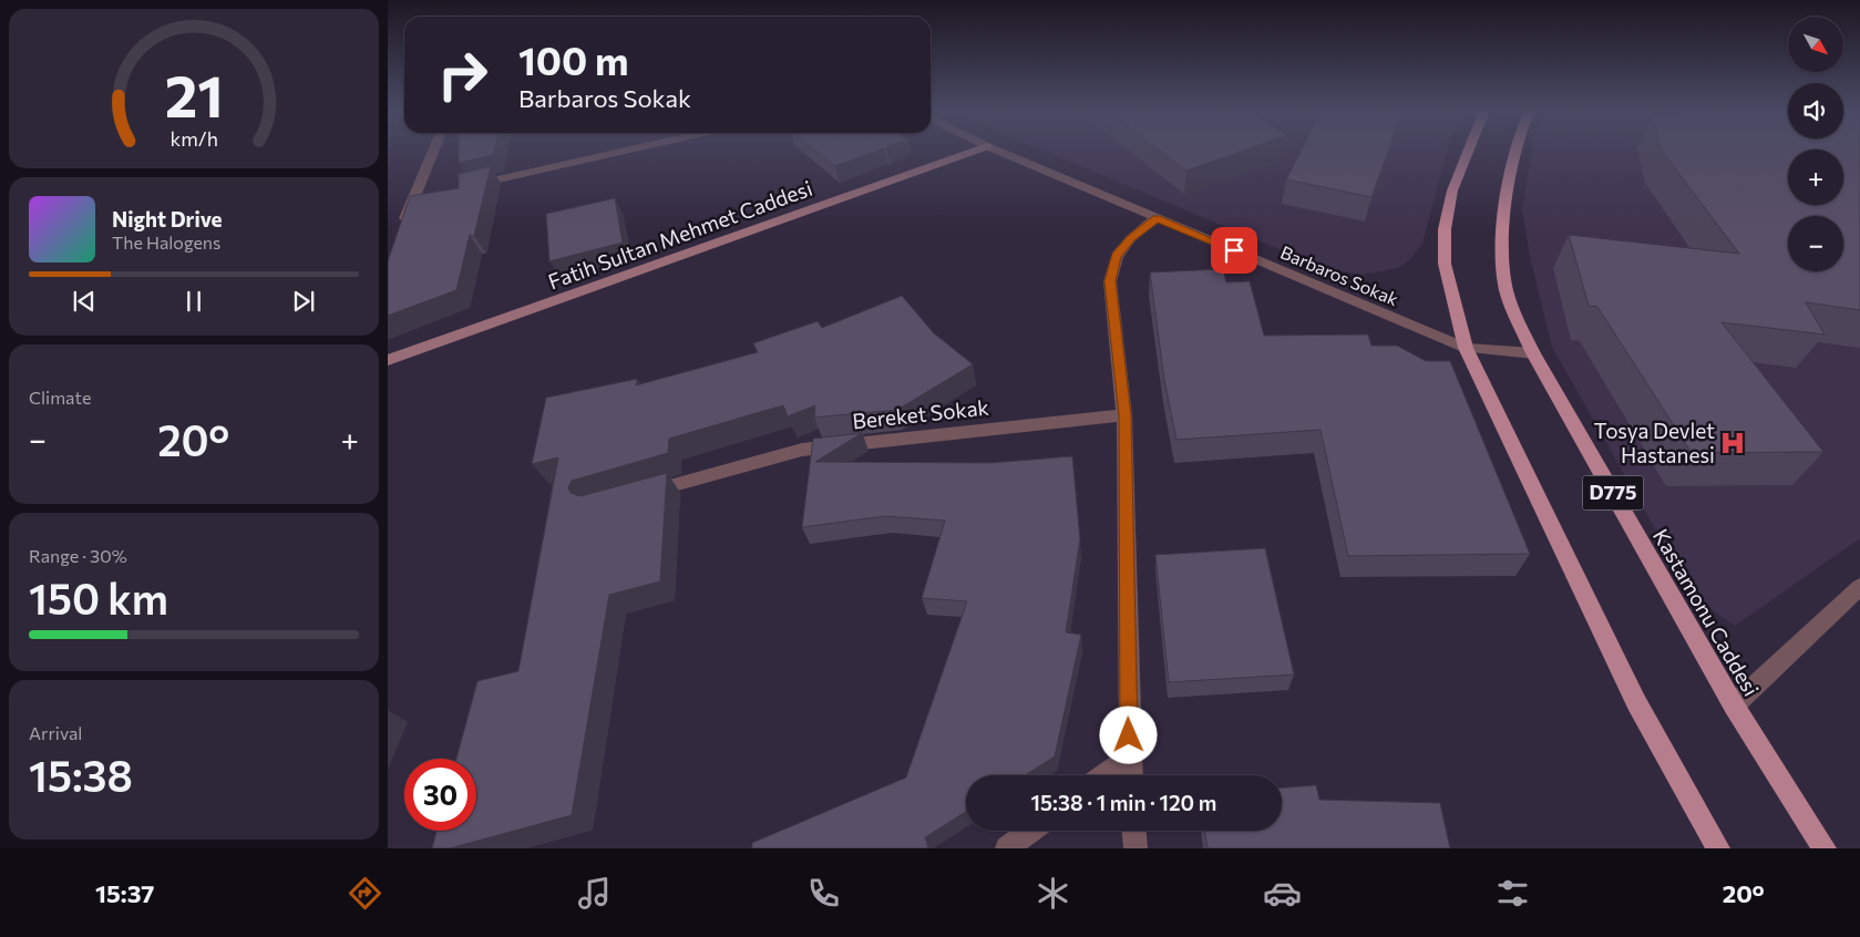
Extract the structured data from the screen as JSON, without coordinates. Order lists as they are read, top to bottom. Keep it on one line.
{"streets":{"main road":["D775","Kastamonu Caddesi"],"street":["Fatih Sultan Mehmet Caddesi","Barbaros Sokak","Bereket Sokak"]},"crossings":[["Barbaros Sokak","Kastamonu Caddesi"]],"places":{"hospital":["Tosya Devlet Hastanesi"]},"north":"bottom right","page":{"map_buttons":["+","−"],"turn":["100 m","Barbaros Sokak"],"song":["Night Drive","The Halogens"],"tile":["Climate",["Range · 30%","150 km"],["Arrival","15:38"]],"heat":["−","20°","+"],"limit":"30","trip":"15:38 · 1 min · 120 m","tabs":["15:37","20°"],"gauge":["21","km/h"]}}
